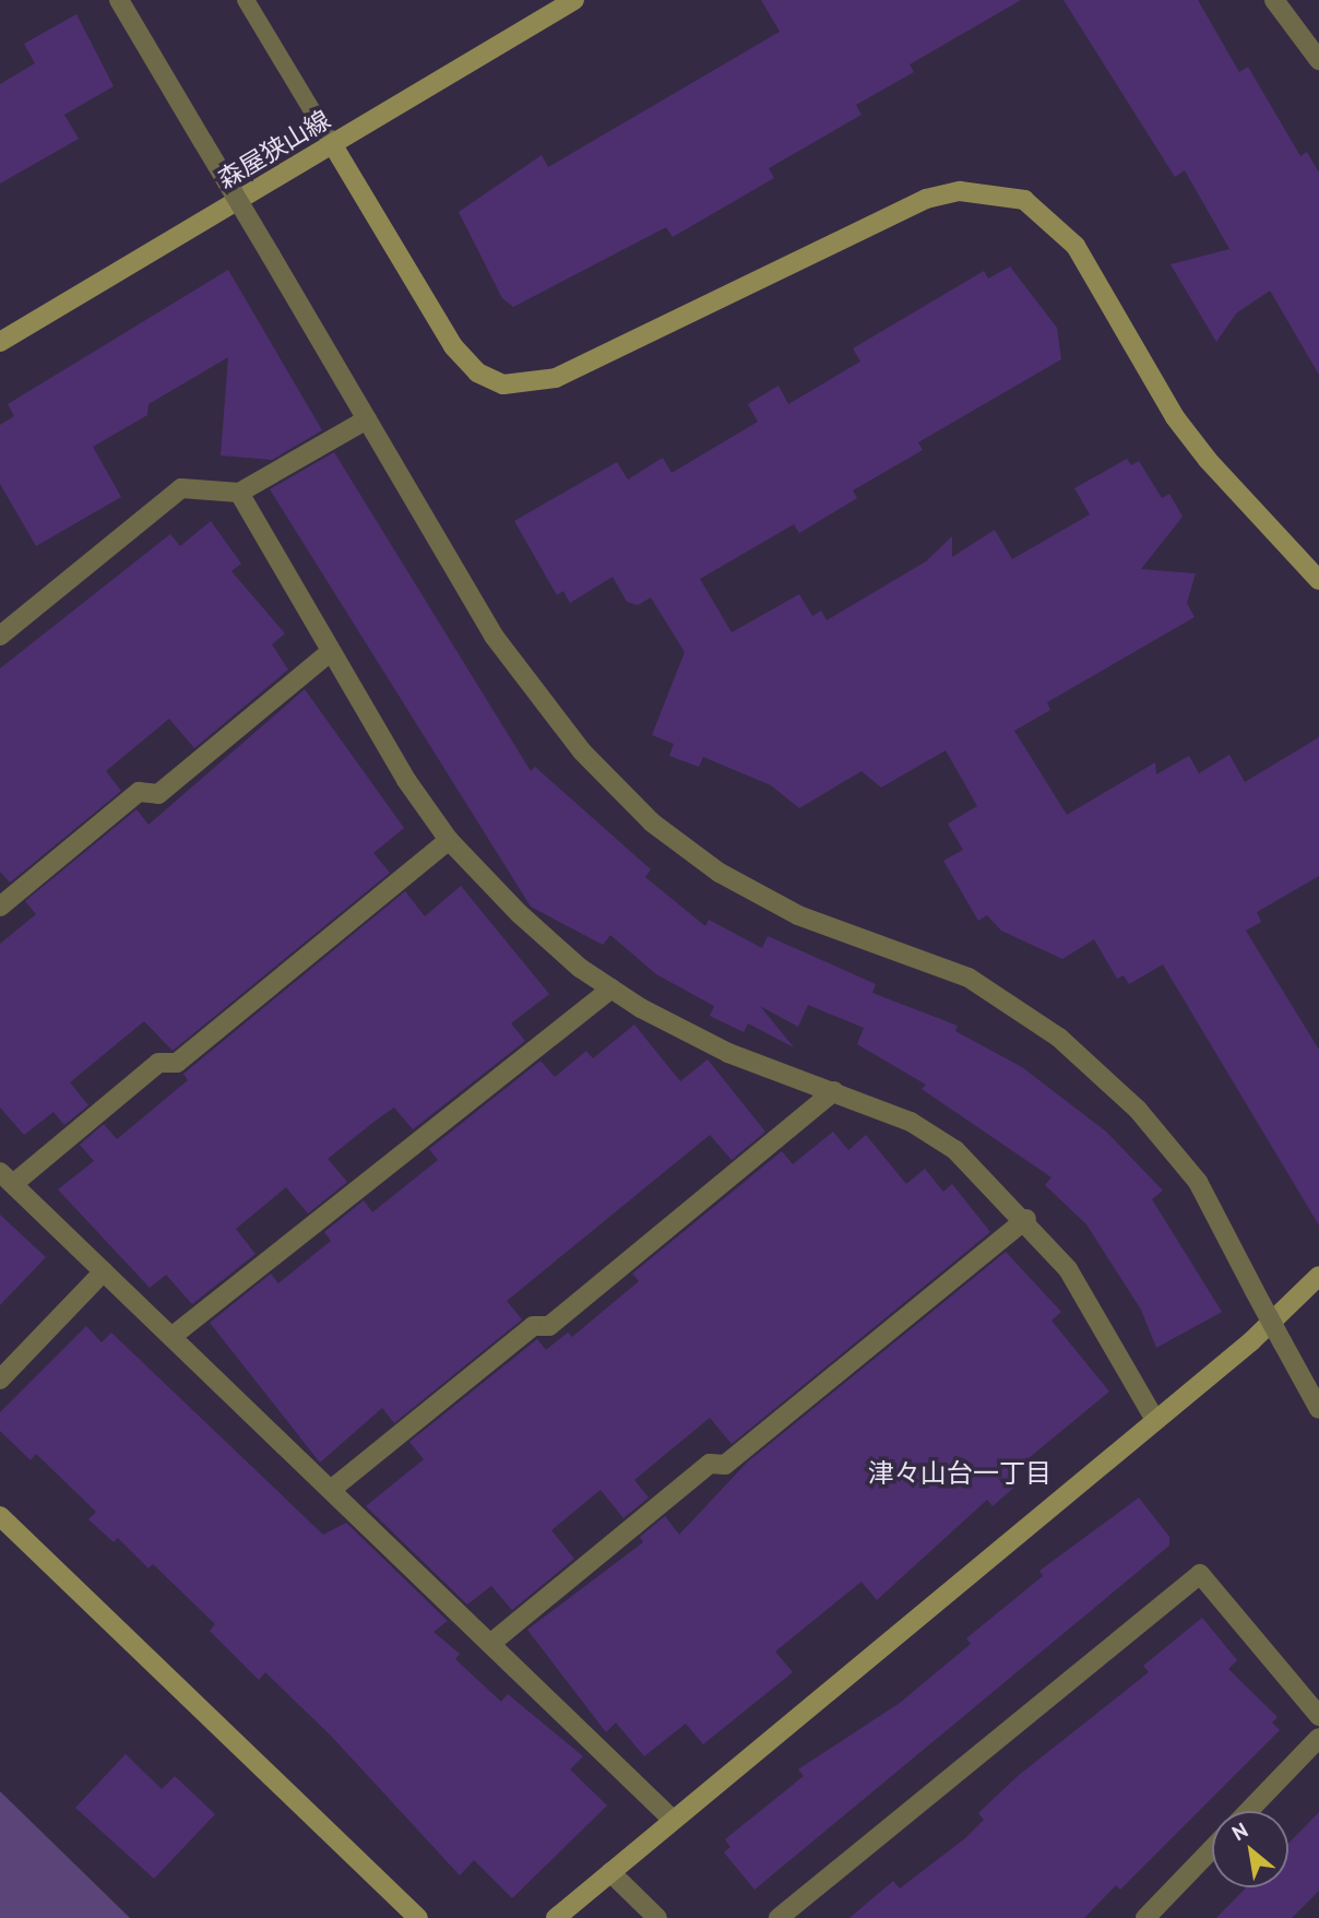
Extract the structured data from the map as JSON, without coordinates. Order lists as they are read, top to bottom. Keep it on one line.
{"streets":{"street":["森屋狭山線"]},"districts":["津々山台一丁目"],"north":"top left"}
